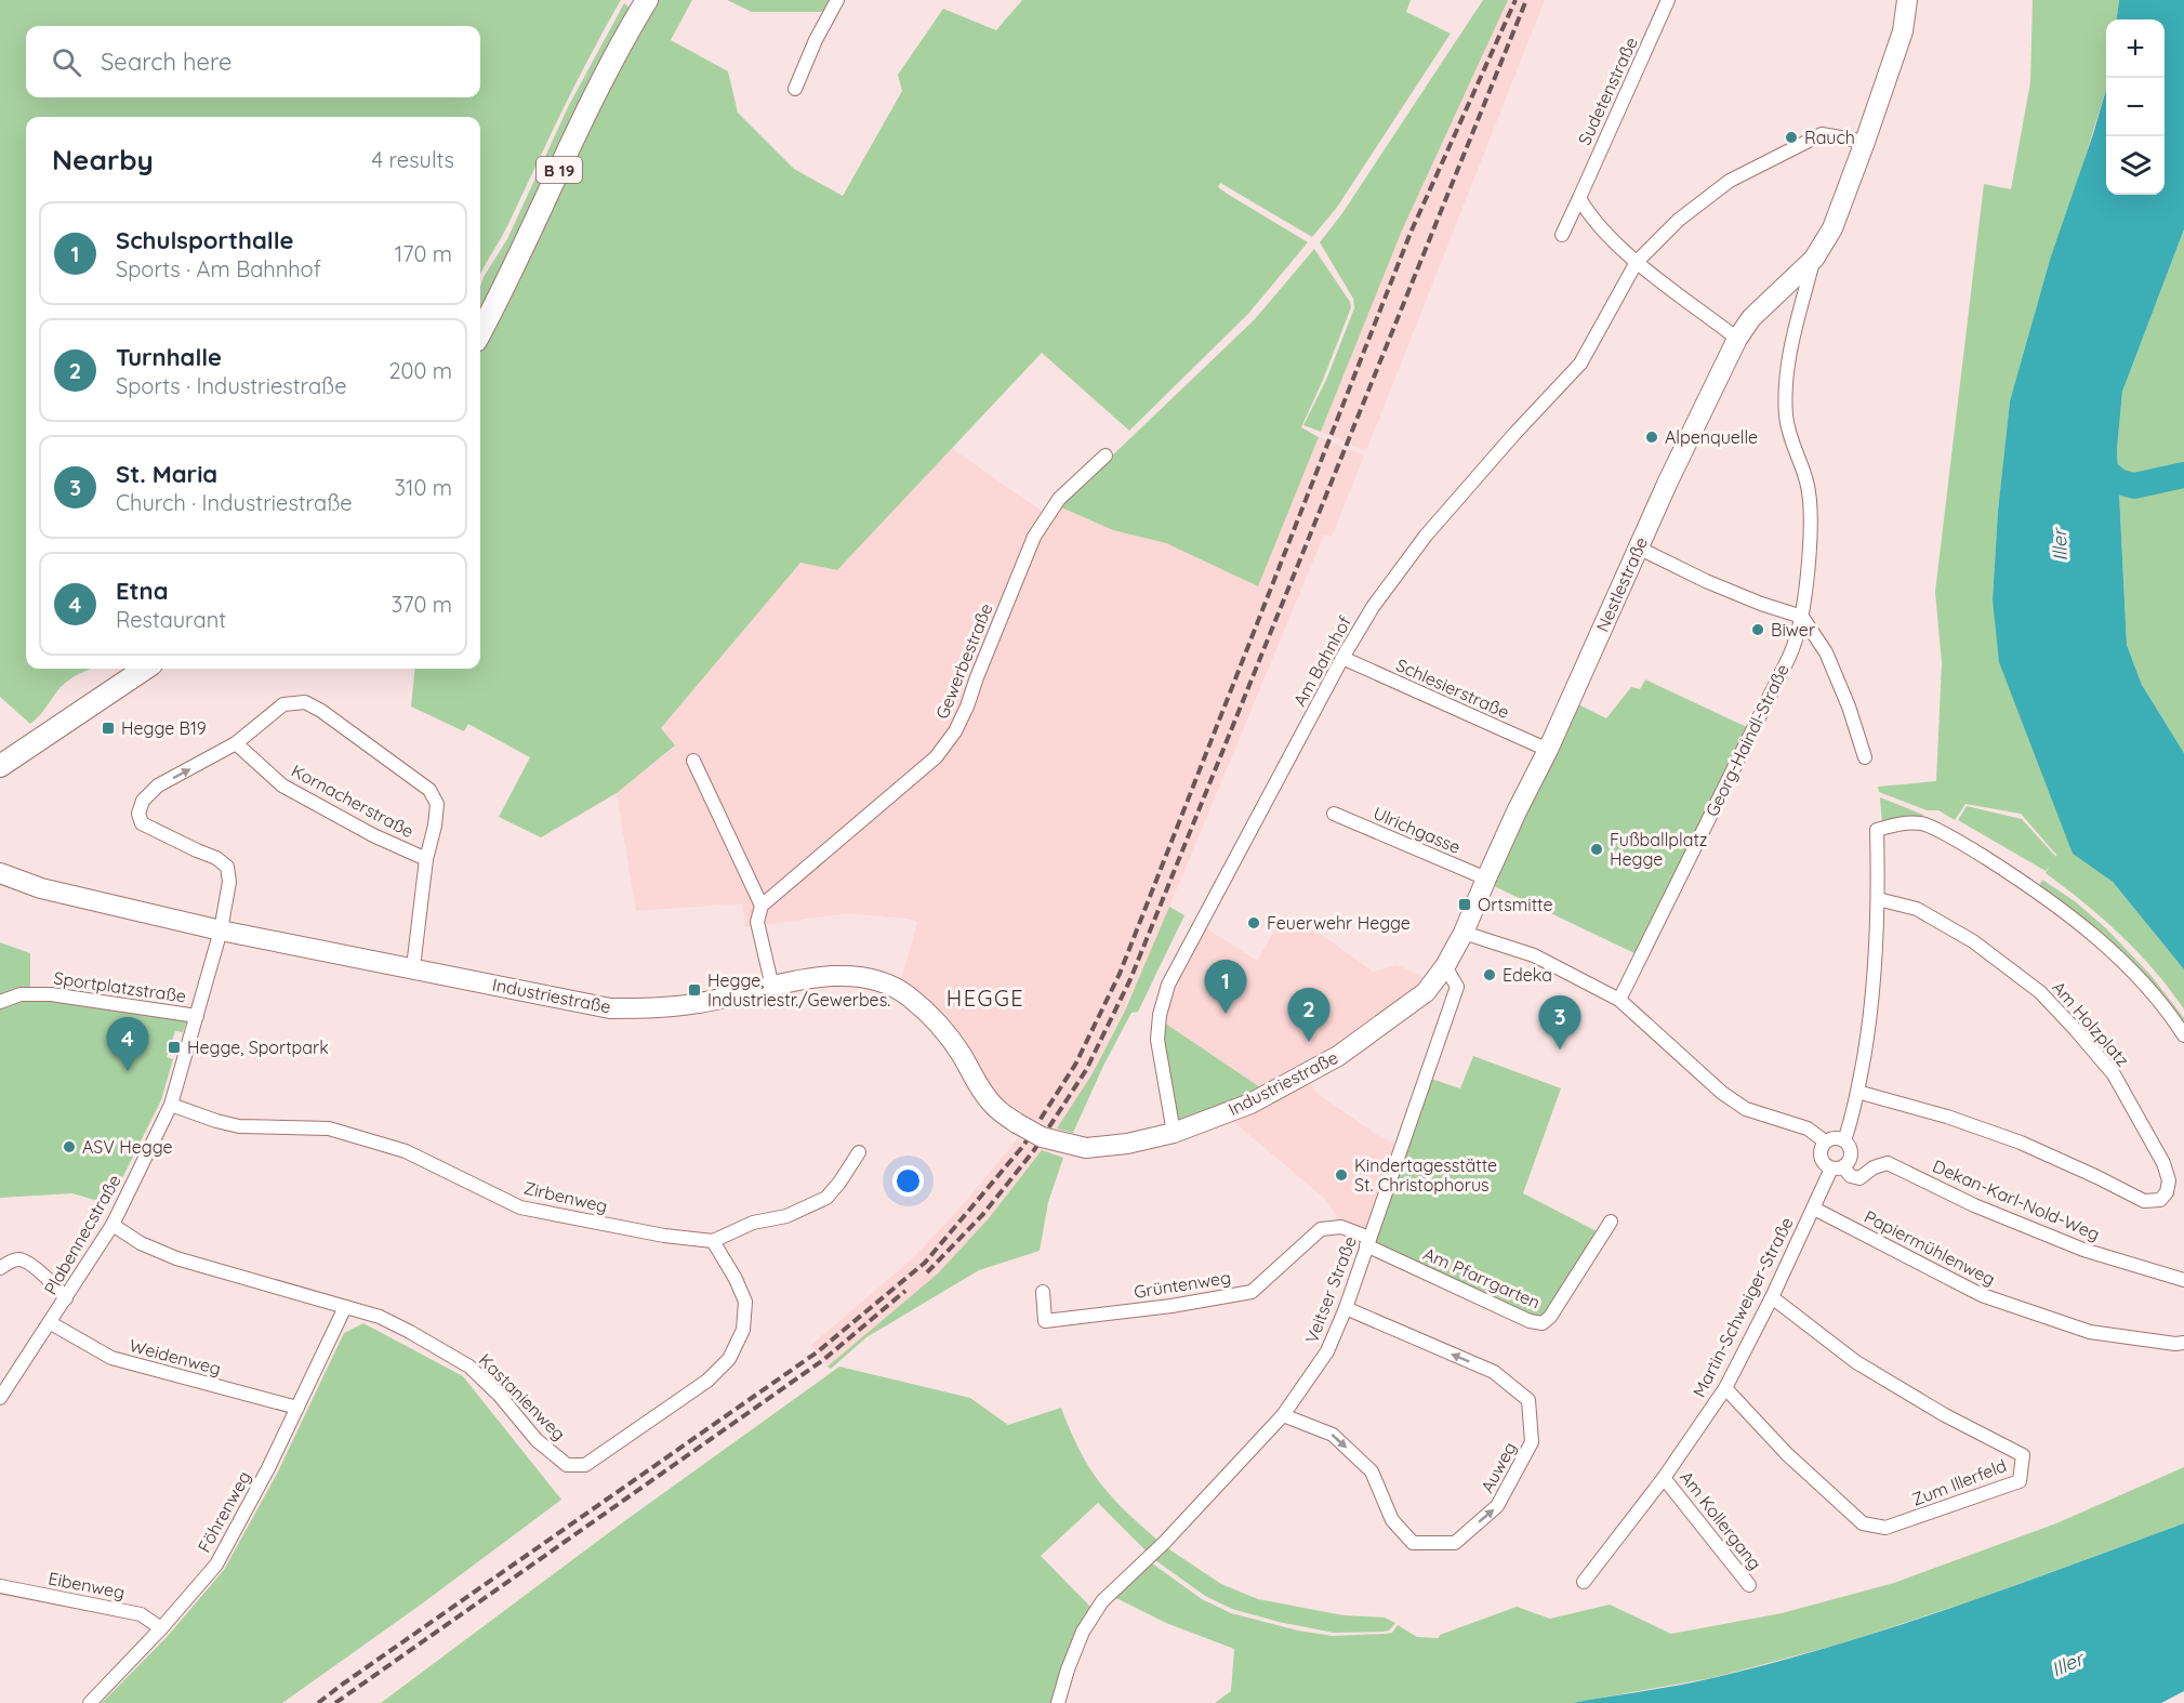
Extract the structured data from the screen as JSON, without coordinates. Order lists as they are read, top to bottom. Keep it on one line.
{"streets":{"main road":["B 19"],"street":["Sudetenstraße","Nestlestraße","Gewerbestraße","Am Bahnhof","Schlesierstraße","Georg-Haindl-Straße","Kornacherstraße","Ulrichgasse","Sportplatzstraße","Industriestraße","Am Holzplatz","Zirbenweg","Dekan-Karl-Nold-Weg","Plabennecstraße","Papiermühlenweg","Am Pfarrgarten","Grüntenweg","Veitser Straße","Martin-Schweiger-Straße","Weidenweg","Kastanienweg","Auweg","Zum Illerfeld","Föhrenweg","Am Kollergang","Eibenweg"]},"crossings":[["Nestlestraße","Schlesierstraße"],["Nestlestraße","Georg-Haindl-Straße"],["Nestlestraße","Ulrichgasse"],["Nestlestraße","Industriestraße"],["Am Bahnhof","Schlesierstraße"],["Am Bahnhof","Georg-Haindl-Straße"],["Am Bahnhof","Industriestraße"],["Kornacherstraße","Plabennecstraße"],["Sportplatzstraße","Plabennecstraße"],["Industriestraße","Plabennecstraße"],["Industriestraße","Veitser Straße"],["Zirbenweg","Plabennecstraße"],["Zirbenweg","Kastanienweg"],["Dekan-Karl-Nold-Weg","Martin-Schweiger-Straße"],["Plabennecstraße","Weidenweg"],["Plabennecstraße","Kastanienweg"],["Papiermühlenweg","Martin-Schweiger-Straße"],["Am Pfarrgarten","Grüntenweg"],["Am Pfarrgarten","Veitser Straße"],["Grüntenweg","Veitser Straße"],["Veitser Straße","Auweg"],["Martin-Schweiger-Straße","Zum Illerfeld"],["Martin-Schweiger-Straße","Am Kollergang"],["Weidenweg","Föhrenweg"],["Kastanienweg","Föhrenweg"],["Föhrenweg","Eibenweg"]],"districts":["HEGGE"],"water":["Iller"],"places":{"other":["Rauch","Alpenquelle","Biwer","Fußballplatz Hegge","Feuerwehr Hegge","Edeka","ASV Hegge","Kindertagesstätte St. Christophorus"],"transit":["Hegge B19","Ortsmitte","Hegge, Industriestr./Gewerbes.","Hegge, Sportpark"]},"page":{"map_buttons":["+","−"],"search":"Search here","heading":["Nearby","4 results"],"list":[{"mark":"1","name":"Schulsporthalle","note":"Sports · Am Bahnhof","value":"170 m"},{"mark":"2","name":"Turnhalle","note":"Sports · Industriestraße","value":"200 m"},{"mark":"3","name":"St. Maria","note":"Church · Industriestraße","value":"310 m"},{"mark":"4","name":"Etna","note":"Restaurant","value":"370 m"}],"pins":["1","2","3","4"]}}
